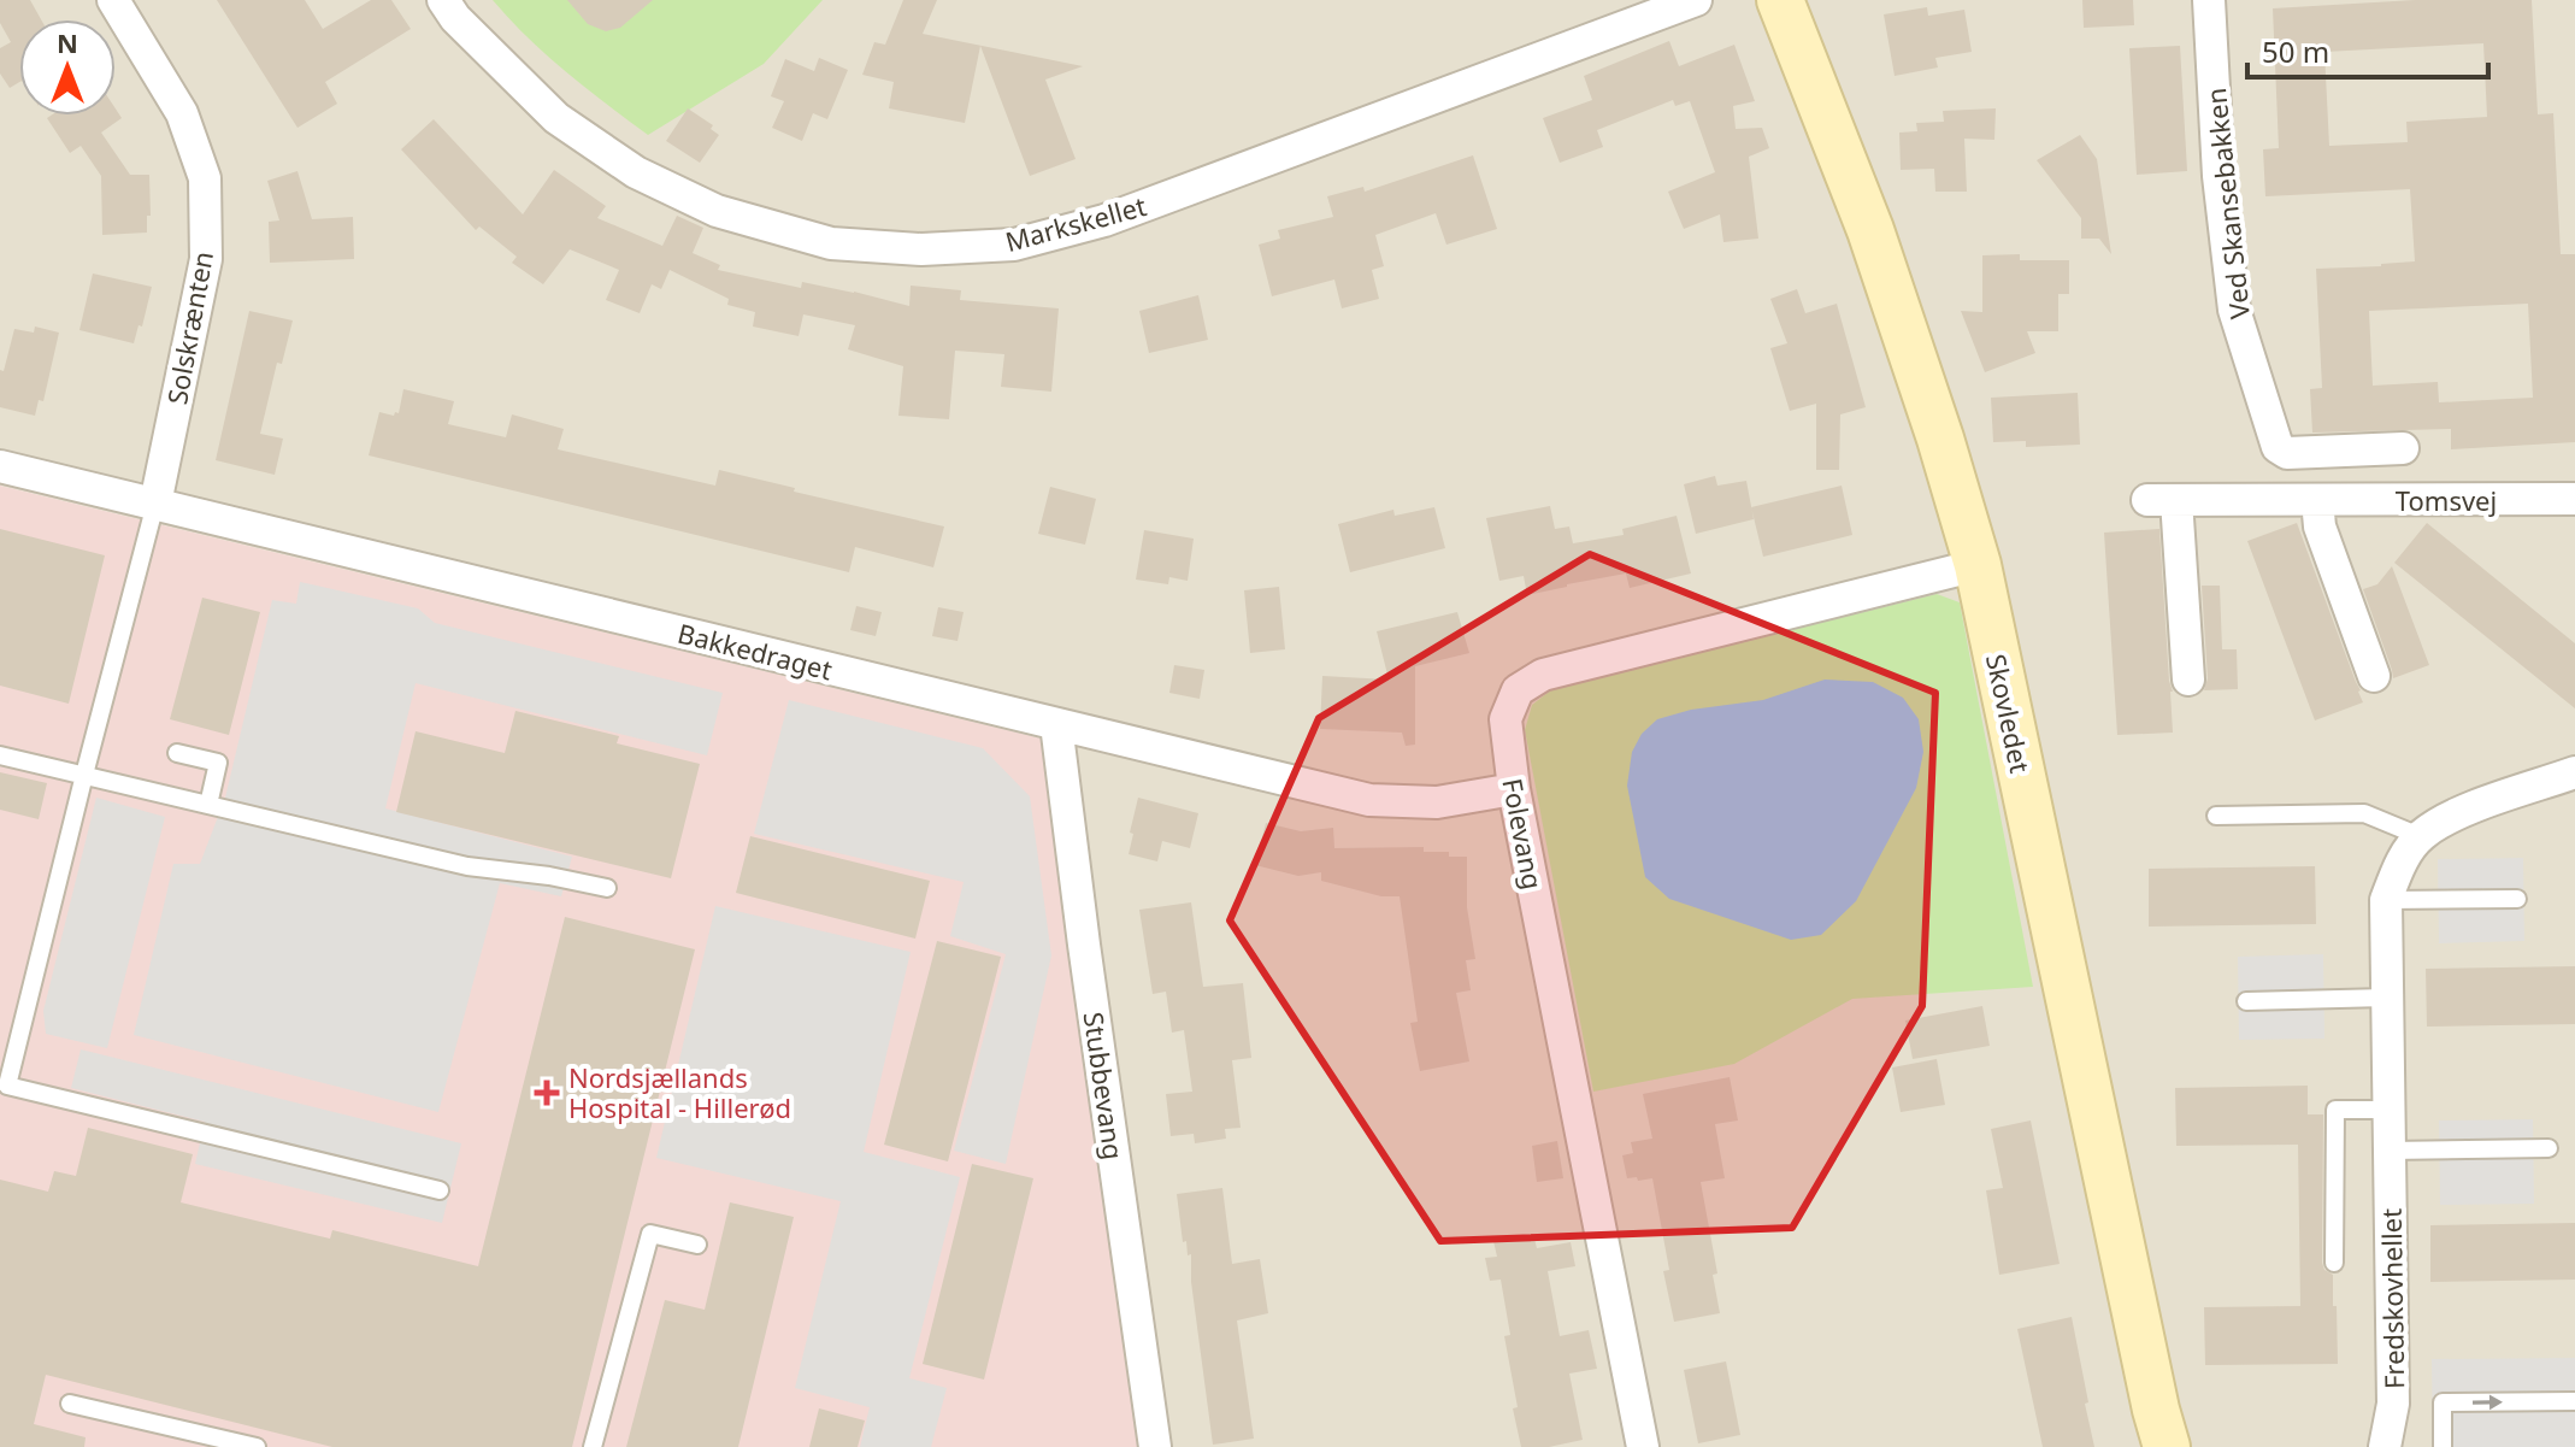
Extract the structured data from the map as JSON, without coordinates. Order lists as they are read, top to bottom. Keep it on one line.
{"streets":{"street":["Ved Skansebakken","Markskellet","Solskrænten","Tomsvej","Bakkedraget","Skovledet","Folevang","Stubbevang","Fredskovhellet"]},"crossings":[["Solskrænten","Bakkedraget"],["Bakkedraget","Folevang"],["Bakkedraget","Stubbevang"],["Skovledet","Folevang"]],"places":{"health":["Nordsjællands Hospital - Hillerød"]},"scale_bar":"50 m","north":"top"}
